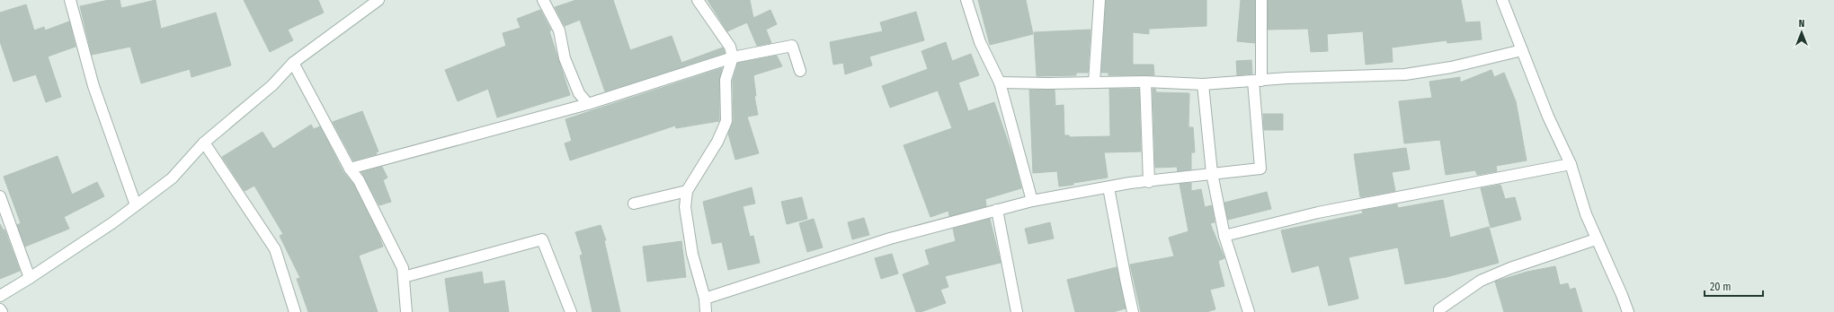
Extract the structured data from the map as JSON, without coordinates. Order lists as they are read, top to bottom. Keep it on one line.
{"scale_bar":"20 m","north":"top"}
